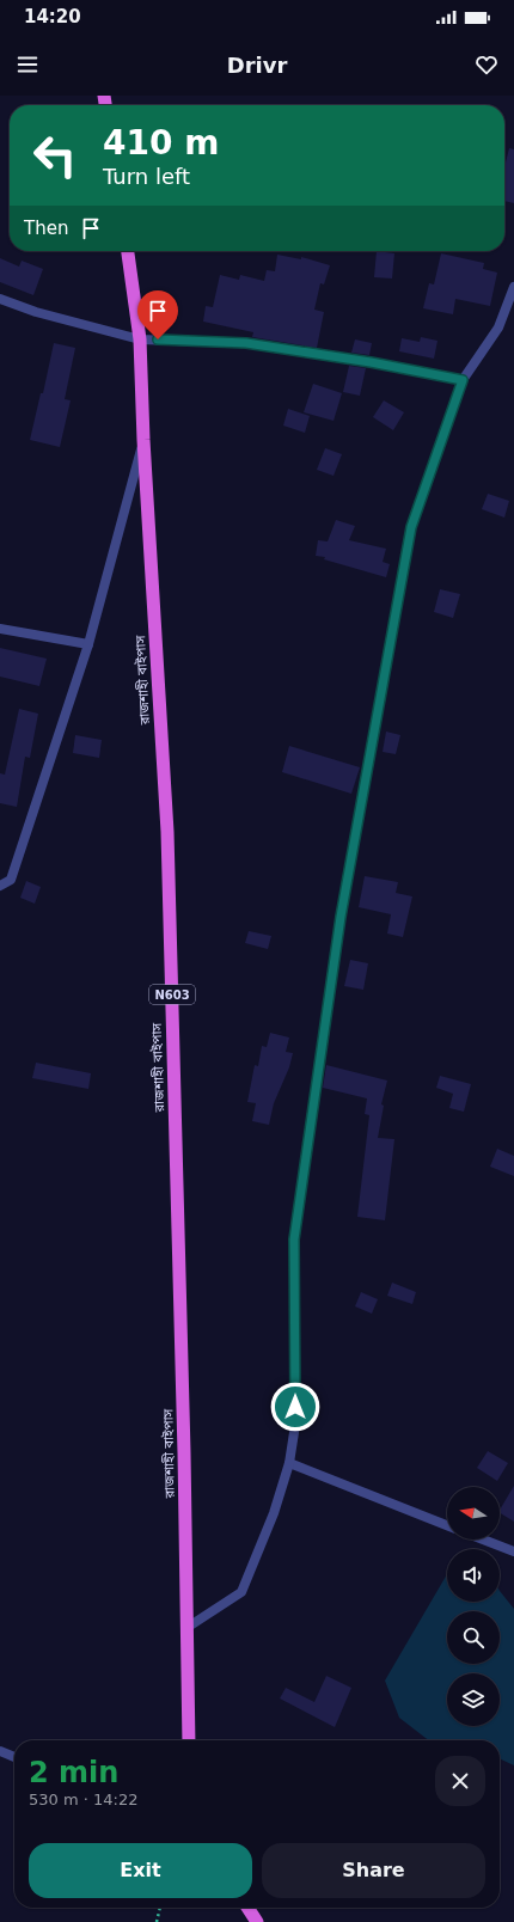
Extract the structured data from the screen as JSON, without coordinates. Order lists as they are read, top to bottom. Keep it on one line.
{"streets":{"highway":["রাজশাহী বাইপাস","N603"]},"north":"left","page":{"status":"14:20","header":"Drivr","turn":["410 m","Turn left"],"then":"Then","heading":["2 min","530 m · 14:22"],"buttons":["Exit","Share"]}}
